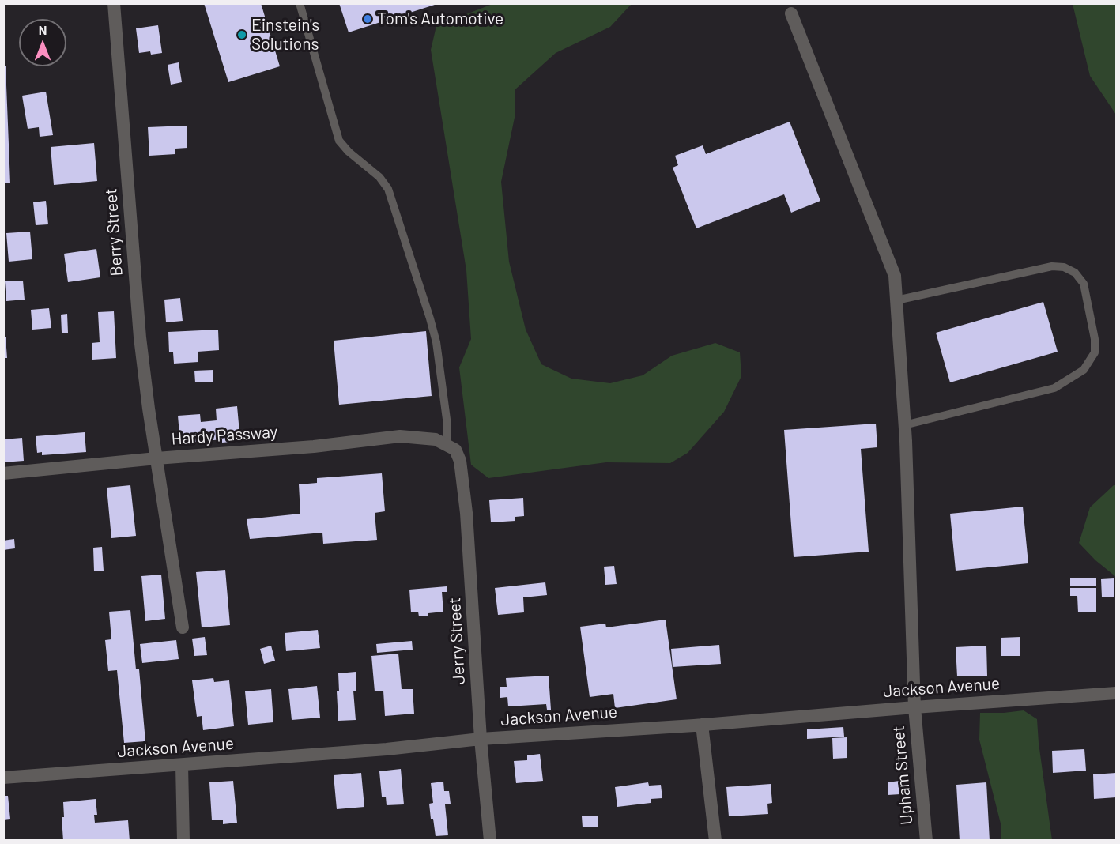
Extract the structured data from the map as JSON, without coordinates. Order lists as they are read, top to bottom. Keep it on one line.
{"streets":{"street":["Berry Street","Hardy Passway","Jerry Street","Jackson Avenue","Upham Street"]},"crossings":[["Berry Street","Hardy Passway"],["Hardy Passway","Jerry Street"],["Jerry Street","Jackson Avenue"],["Jackson Avenue","Upham Street"]],"places":["Tom's Automotive","Einstein's Solutions"],"north":"top"}
